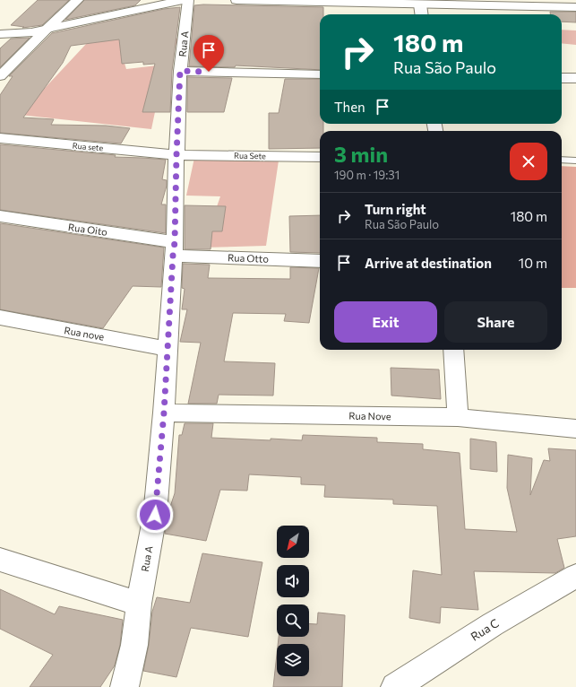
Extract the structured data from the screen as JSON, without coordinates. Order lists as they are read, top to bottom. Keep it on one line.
{"streets":{"street":["Rua A","Rua sete","Rua Sete","Rua Oito","Rua Otto","Rua nove","Rua Nove","Rua C"]},"crossings":[["Rua A","Rua sete"],["Rua A","Rua Sete"],["Rua A","Rua Oito"],["Rua A","Rua Otto"],["Rua A","Rua nove"],["Rua A","Rua Nove"],["Rua sete","Rua Sete"],["Rua Oito","Rua Otto"]],"north":"bottom left","page":{"turn":["180 m","Rua São Paulo"],"then":"Then","heading":["3 min","190 m · 19:31"],"list":[{"name":"Turn right","note":"Rua São Paulo","value":"180 m"},{"name":"Arrive at destination","value":"10 m"}],"buttons":["Exit","Share"]}}
